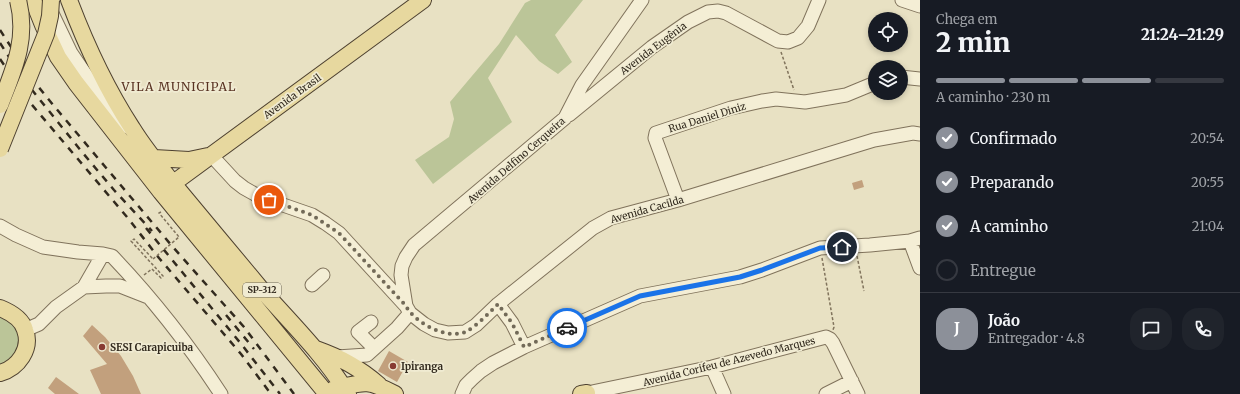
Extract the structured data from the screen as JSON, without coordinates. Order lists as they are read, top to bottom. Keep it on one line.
{"streets":{"main road":["Avenida Brasil","SP-312"],"street":["Avenida Eugênia","Rua Daniel Diniz","Avenida Delfino Cerqueira","Avenida Cacilda","Avenida Corifeu de Azevedo Marques"]},"crossings":[["Avenida Eugênia","Avenida Delfino Cerqueira"],["Avenida Brasil","Avenida Cacilda"],["Avenida Brasil","SP-312"],["Rua Daniel Diniz","Avenida Cacilda"],["Avenida Delfino Cerqueira","Avenida Cacilda"]],"districts":["VILA MUNICIPAL"],"places":["SESI Carapicuiba","Ipiranga"],"page":{"heading":["2 min","Chega em","21:24–21:29"],"panel":["João","Entregador · 4.8"],"bar":"A caminho · 230 m","list":[["Confirmado","20:54"],["Preparando","20:55"],["A caminho","21:04"],"Entregue"],"round":"J"}}
